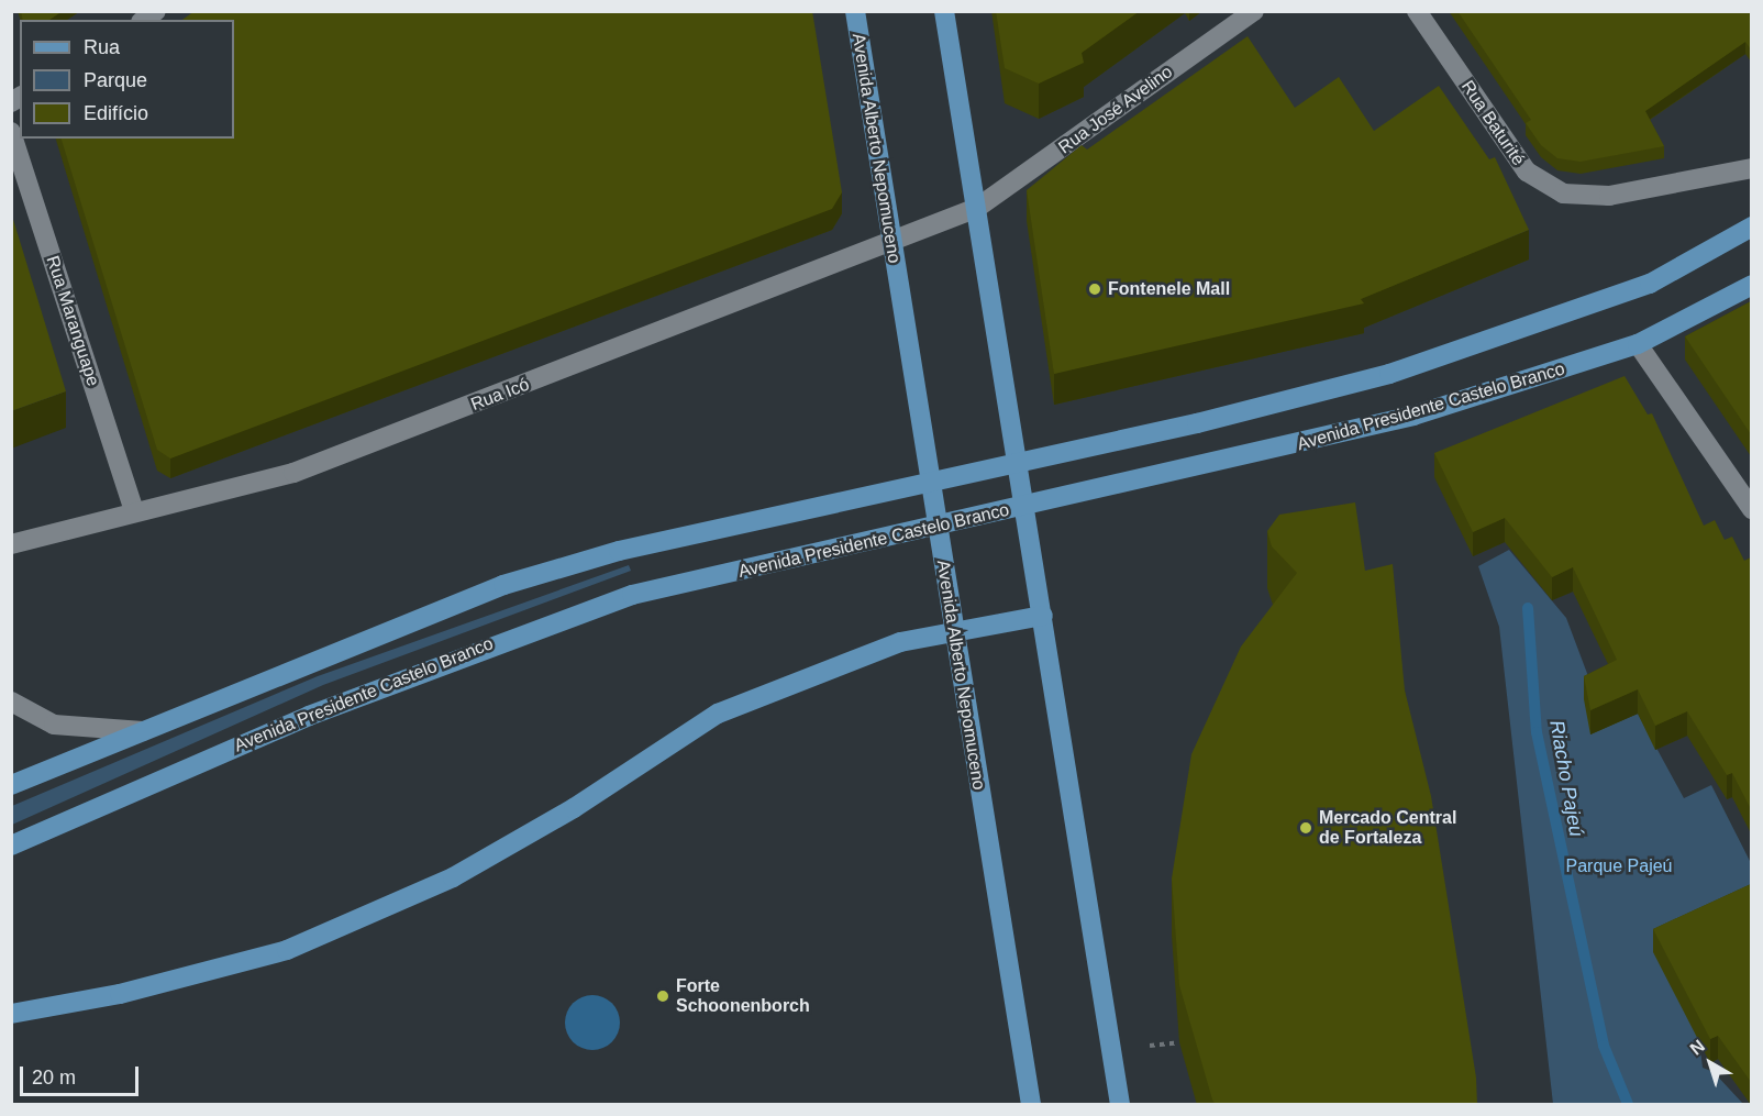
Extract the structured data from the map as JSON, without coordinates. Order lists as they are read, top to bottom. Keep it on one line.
{"streets":{"main road":["Avenida Alberto Nepomuceno","Avenida Presidente Castelo Branco"],"street":["Rua José Avelino","Rua Baturité","Rua Maranguape","Rua Icó"]},"crossings":[["Rua José Avelino","Rua Icó"],["Avenida Alberto Nepomuceno","Rua Icó"],["Rua Maranguape","Rua Icó"]],"water":["Riacho Pajeú"],"parks":["Parque Pajeú"],"places":["Fontenele Mall","Mercado Central de Fortaleza","Forte Schoonenborch"],"legend":["Rua","Parque","Edifício"],"scale_bar":"20 m","north":"top left"}
